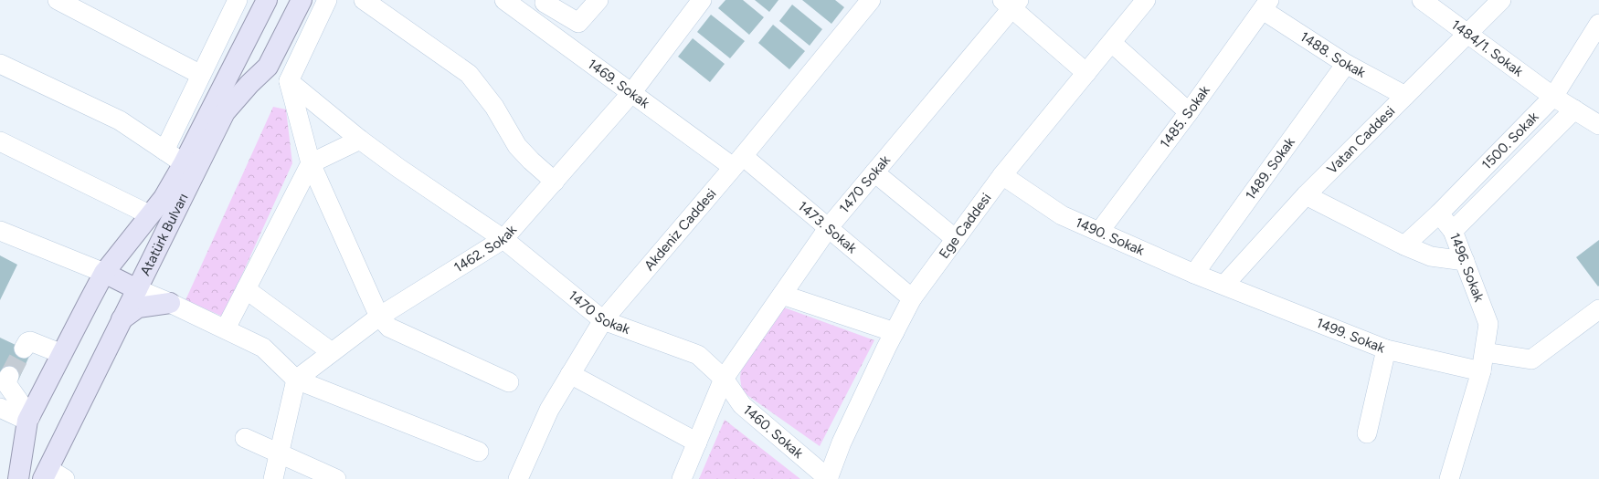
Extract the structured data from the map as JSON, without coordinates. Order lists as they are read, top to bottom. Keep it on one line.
{"streets":{"main road":["Atatürk Bulvarı"],"street":["1484/1. Sokak","1488. Sokak","1469. Sokak","1485. Sokak","Vatan Caddesi","1500. Sokak","1489. Sokak","1470 Sokak","Ege Caddesi","1473. Sokak","Akdeniz Caddesi","1490. Sokak","1462. Sokak","1496. Sokak","1499. Sokak","1460. Sokak"]},"crossings":[["1484/1. Sokak","Vatan Caddesi"],["1484/1. Sokak","1500. Sokak"],["1488. Sokak","1485. Sokak"],["1488. Sokak","Vatan Caddesi"],["1488. Sokak","1489. Sokak"],["1469. Sokak","1473. Sokak"],["1469. Sokak","Akdeniz Caddesi"],["1469. Sokak","1462. Sokak"],["1485. Sokak","1490. Sokak"],["Vatan Caddesi","1490. Sokak"],["Vatan Caddesi","1499. Sokak"],["1500. Sokak","1496. Sokak"],["1489. Sokak","1490. Sokak"],["1470 Sokak","1473. Sokak"],["1470 Sokak","Akdeniz Caddesi"],["1470 Sokak","1462. Sokak"],["1470 Sokak","1460. Sokak"],["Ege Caddesi","1473. Sokak"],["Ege Caddesi","1490. Sokak"],["Ege Caddesi","1460. Sokak"],["1473. Sokak","Akdeniz Caddesi"],["1490. Sokak","1499. Sokak"]]}
